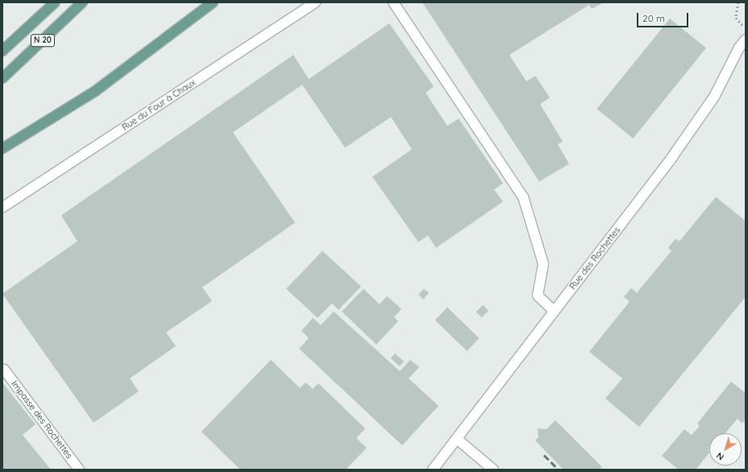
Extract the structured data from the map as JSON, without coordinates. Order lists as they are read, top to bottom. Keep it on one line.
{"streets":{"main road":["N 20"],"street":["Rue du Four à Chaux","Rue des Rochettes","Impasse des Rochettes"]},"scale_bar":"20 m","north":"bottom left"}
